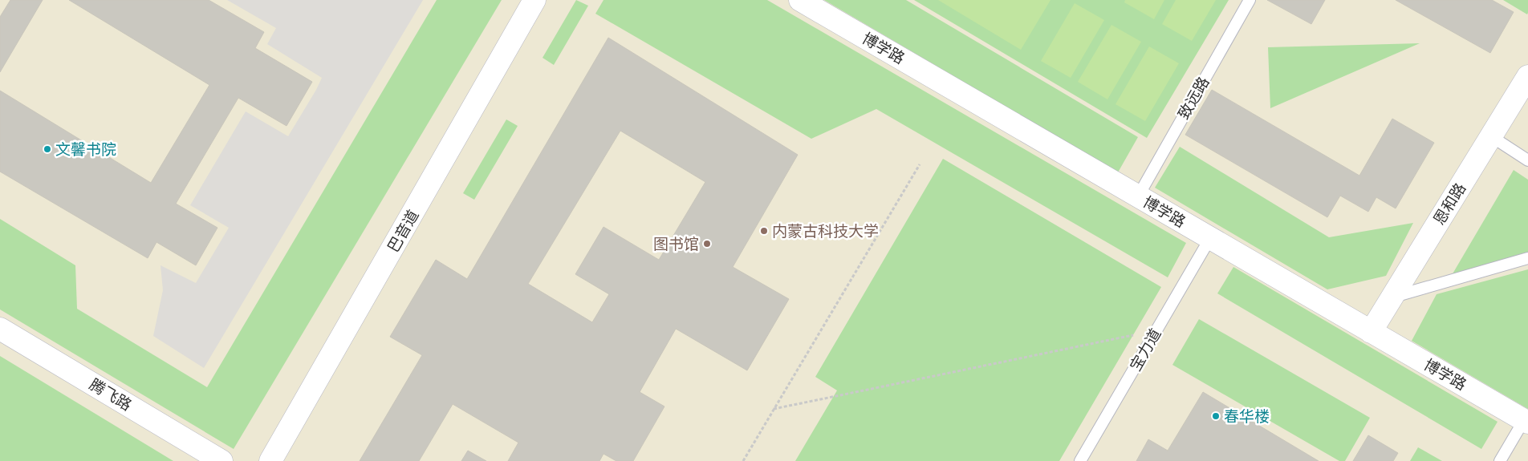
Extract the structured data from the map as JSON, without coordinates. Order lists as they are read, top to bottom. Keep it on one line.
{"streets":{"street":["博学路","恩和路","巴音道","腾飞路"],"lane":["致远路","宝力道"]},"crossings":[["博学路","致远路"],["博学路","恩和路"],["博学路","宝力道"]],"places":["文馨书院","内蒙古科技大学","图书馆","春华楼"]}
